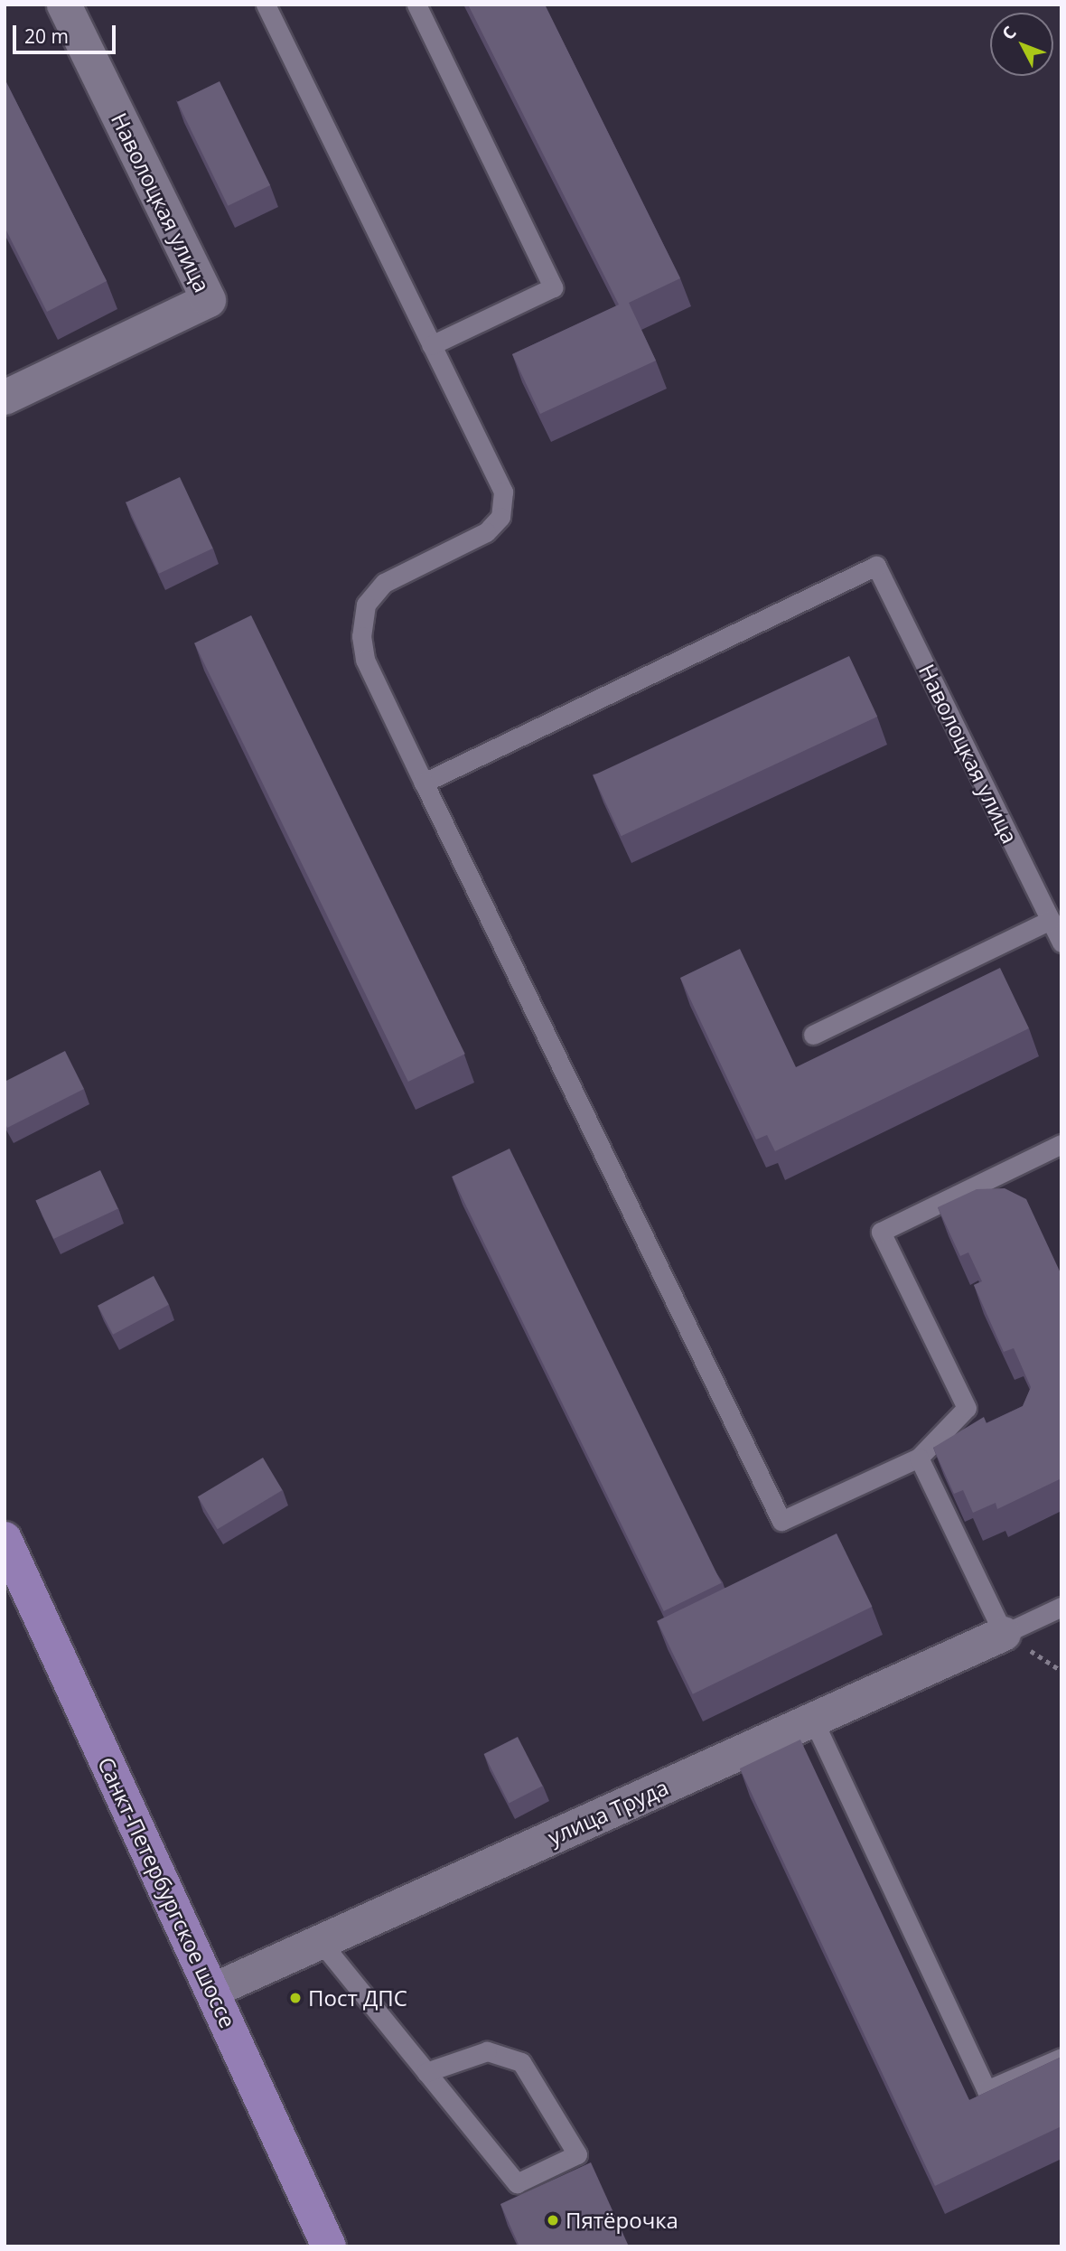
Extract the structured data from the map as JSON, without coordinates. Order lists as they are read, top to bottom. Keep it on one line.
{"streets":{"main road":["Санкт-Петербургское шоссе"],"street":["Наволоцкая улица","улица Труда"]},"crossings":[["улица Труда","Санкт-Петербургское шоссе"]],"places":["Пост ДПС","Пятёрочка"],"scale_bar":"20 m","north":"top left"}
